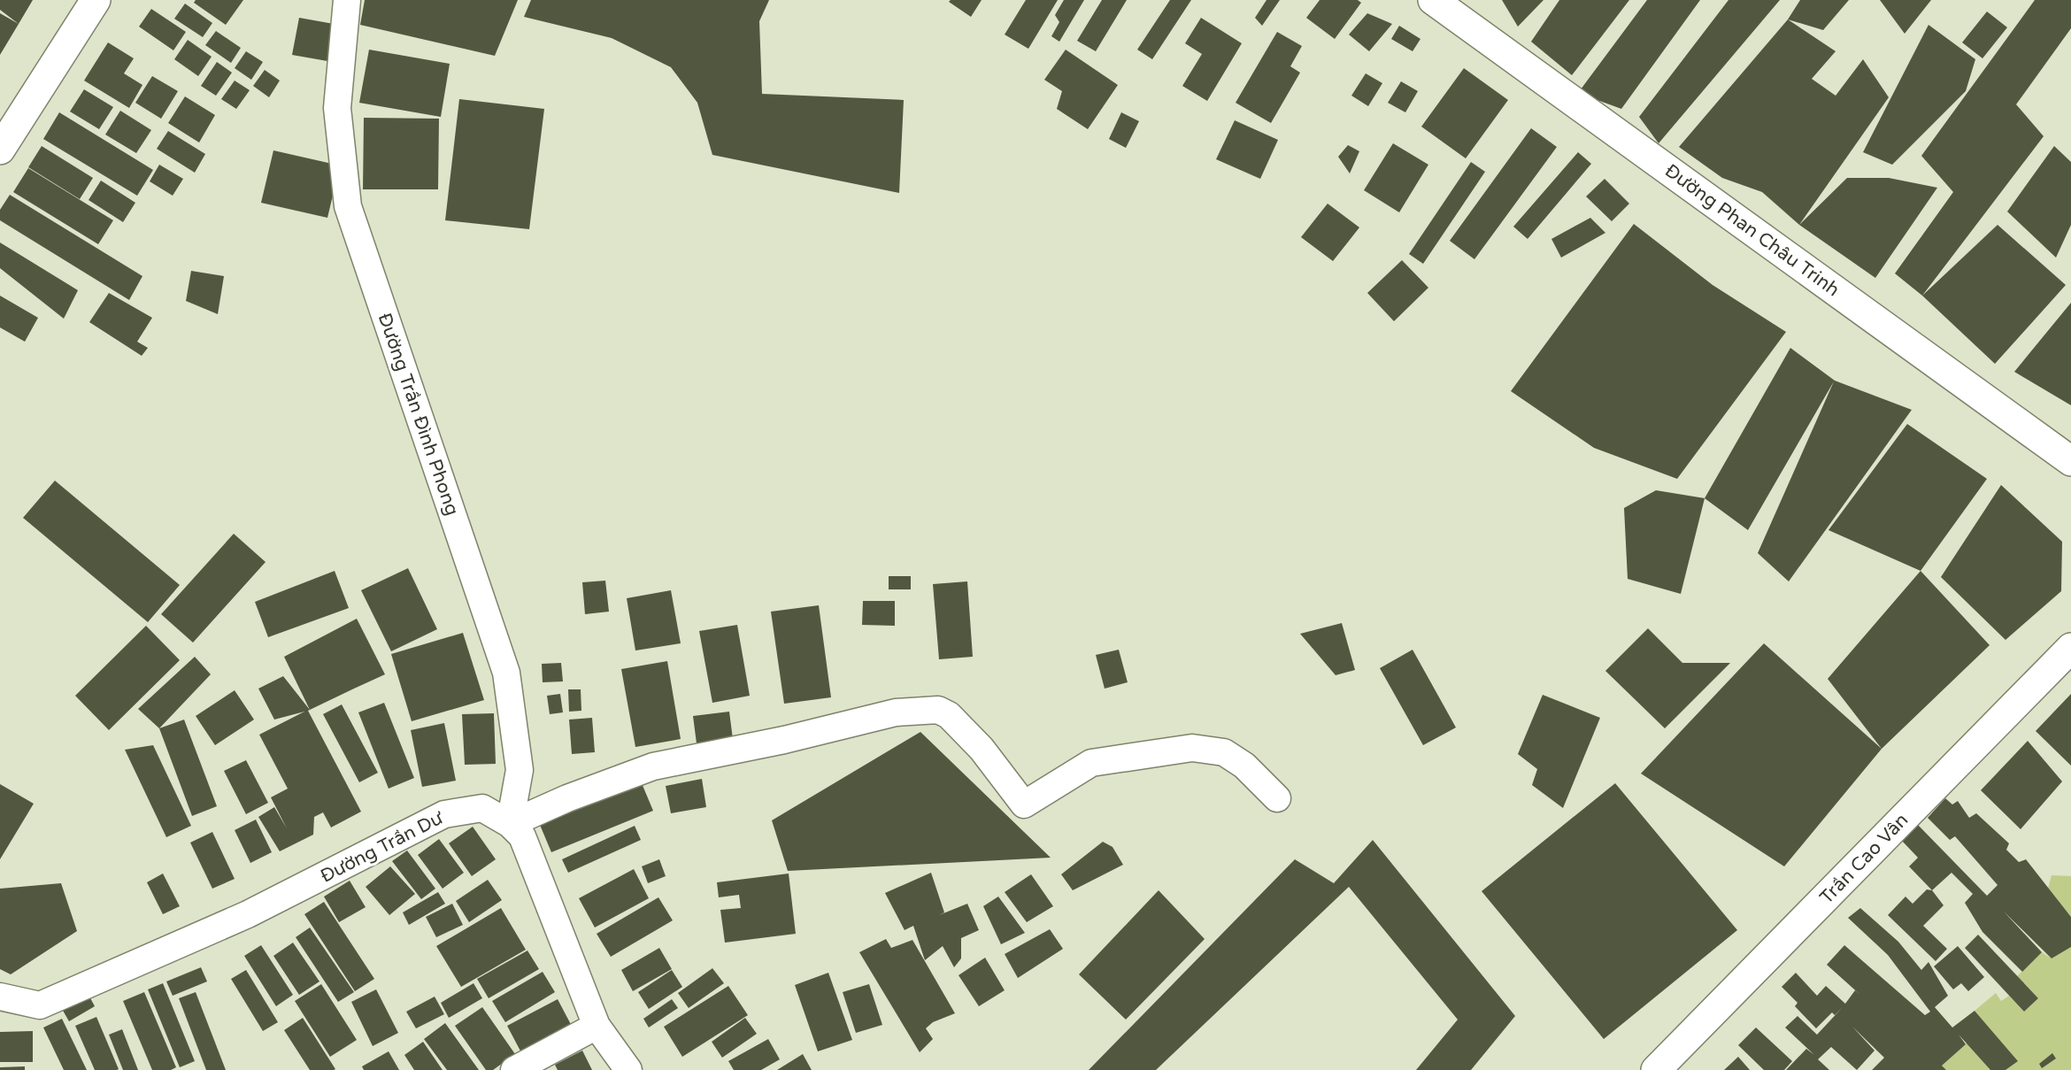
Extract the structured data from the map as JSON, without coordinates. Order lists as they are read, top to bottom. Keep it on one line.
{"streets":{"main road":["Đường Phan Châu Trinh","Trần Cao Vân"],"street":["Đường Trần Đình Phong","Đường Trần Dư"]},"crossings":[["Đường Trần Đình Phong","Đường Trần Dư"]]}
